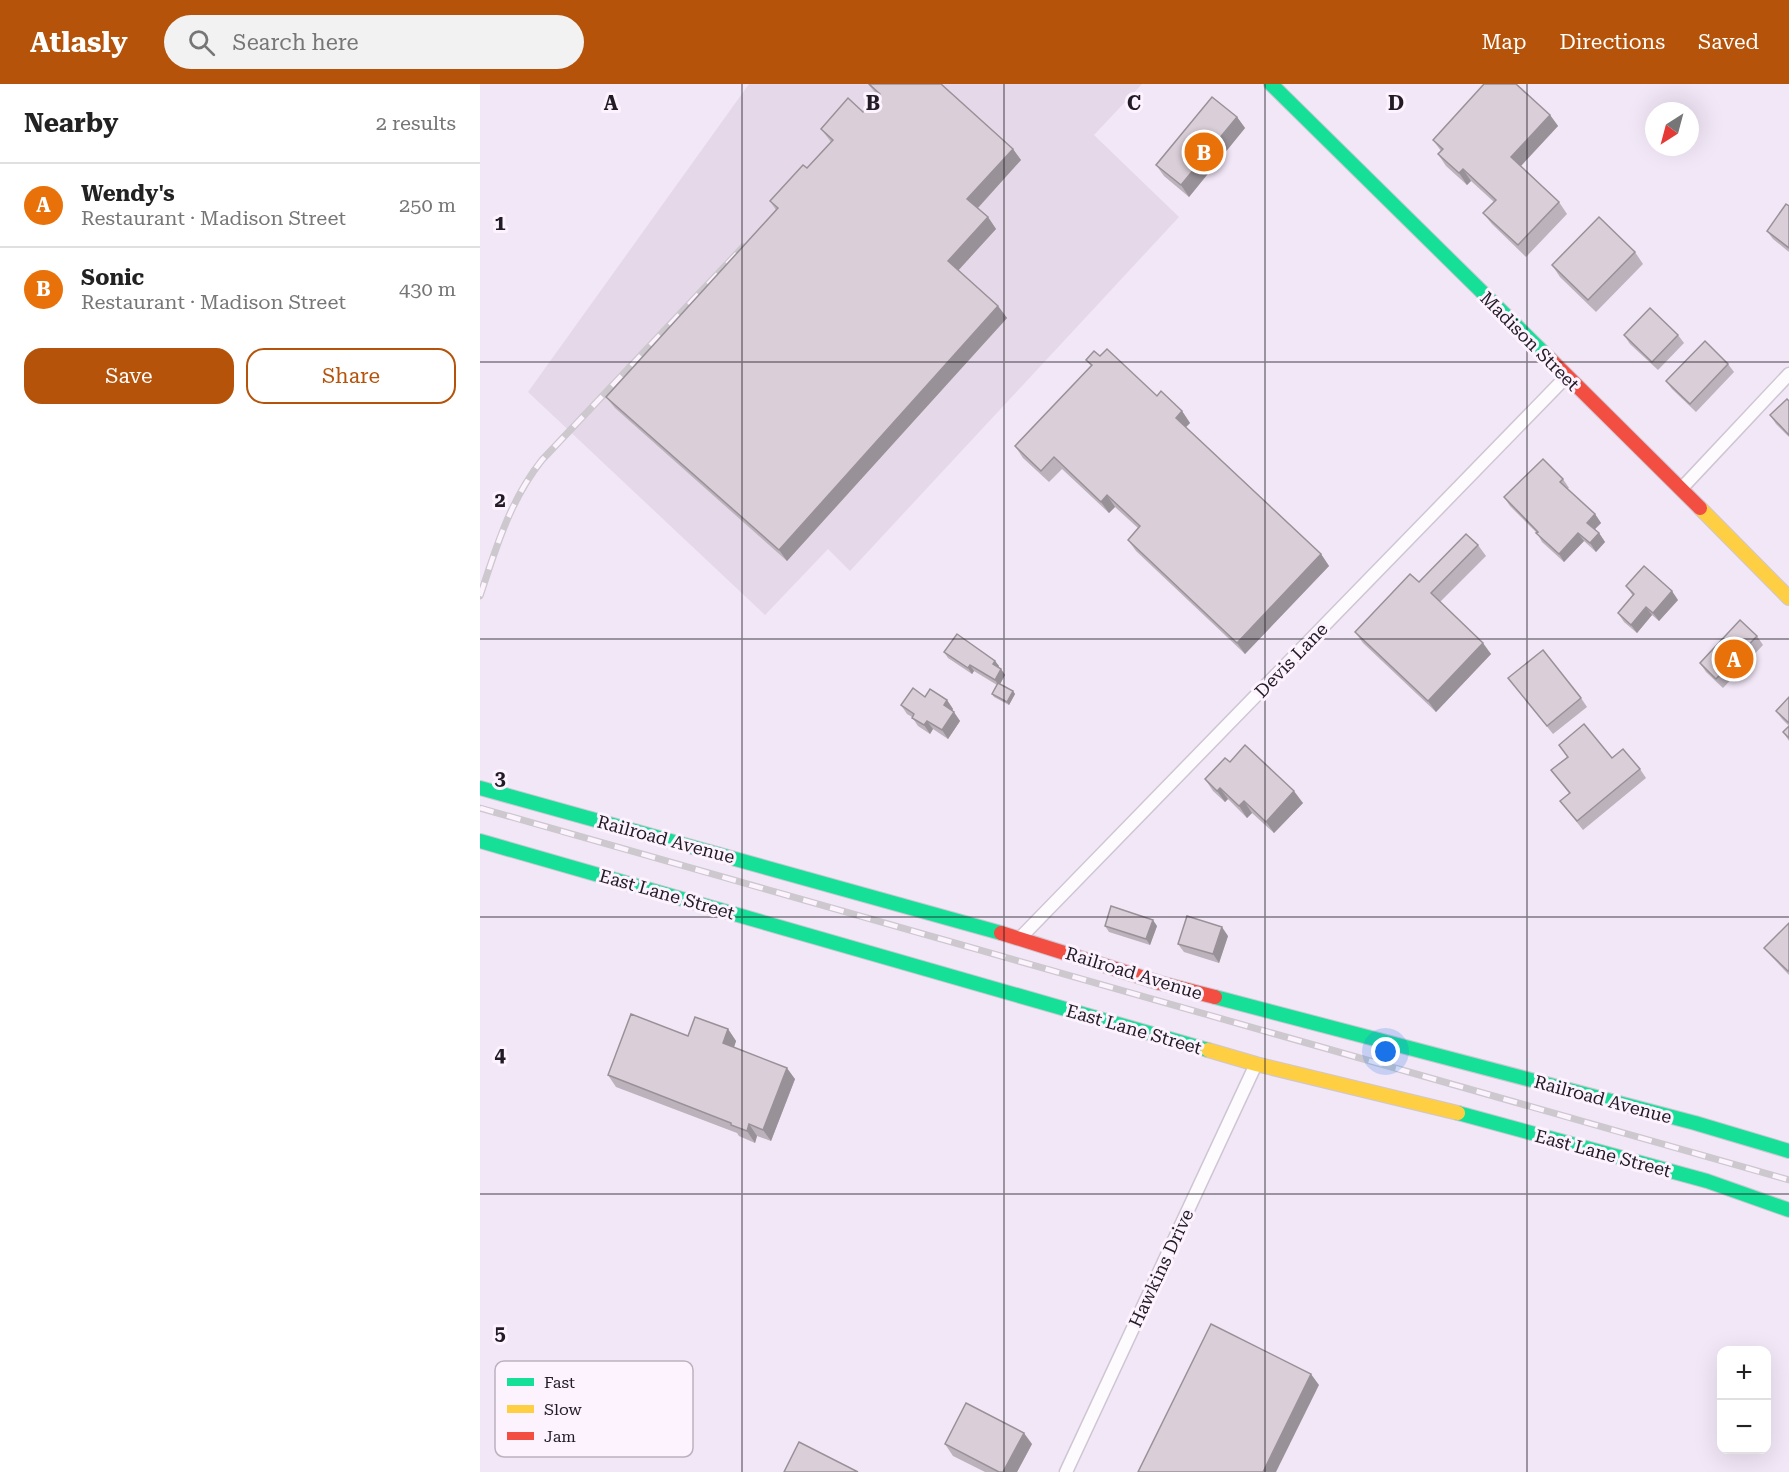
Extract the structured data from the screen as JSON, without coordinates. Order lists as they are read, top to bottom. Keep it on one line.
{"streets":{"street":["Madison Street","Devis Lane","Railroad Avenue","East Lane Street","Hawkins Drive"]},"crossings":[["Madison Street","Devis Lane"],["Devis Lane","Railroad Avenue"],["East Lane Street","Hawkins Drive"]],"legend":["Fast","Slow","Jam"],"north":"bottom left","page":{"header":"Atlasly","search":"Search here","nav":["Map","Directions","Saved"],"heading":["Nearby","2 results"],"pins":["B","A"],"list":[{"mark":"A","name":"Wendy's","note":"Restaurant · Madison Street","value":"250 m"},{"mark":"B","name":"Sonic","note":"Restaurant · Madison Street","value":"430 m"}],"buttons":["Save","Share"],"map_buttons":["+","−"]},"grid":{"columns":["A","B","C","D"],"rows":["1","2","3","4","5"]}}
